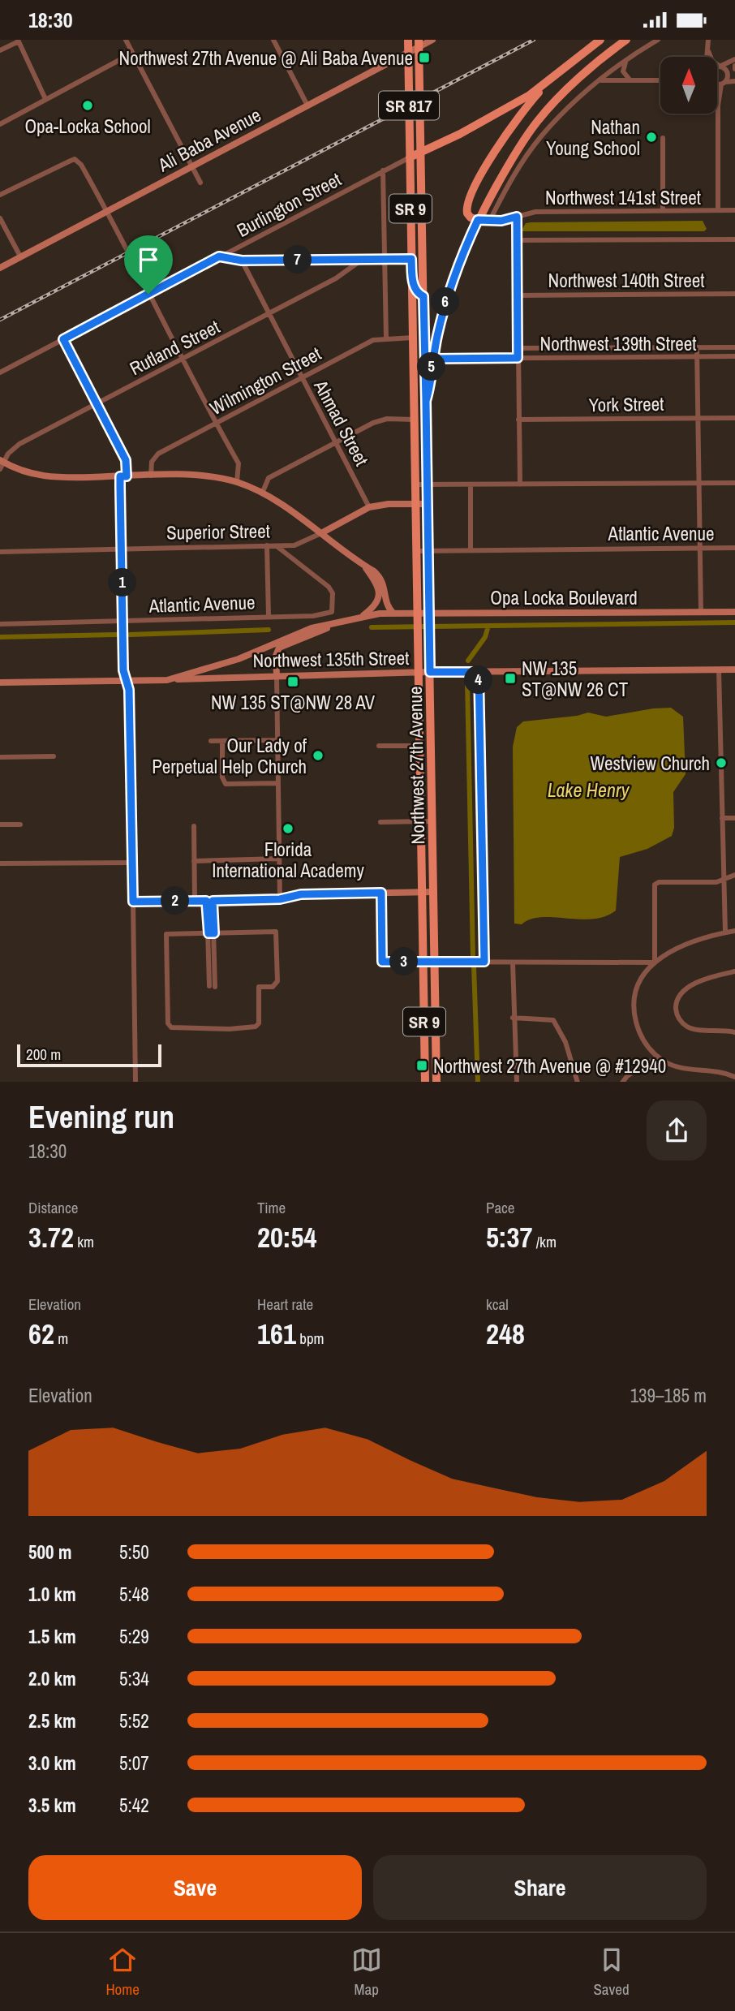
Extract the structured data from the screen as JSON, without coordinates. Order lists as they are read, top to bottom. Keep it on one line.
{"streets":{"main road":["SR 817","SR 9","Northwest 27th Avenue"],"street":["Ali Baba Avenue","Northwest 141st Street","Burlington Street","Northwest 140th Street","Northwest 139th Street","Rutland Street","Wilmington Street","York Street","Ahmad Street","Superior Street","Atlantic Avenue","Opa Locka Boulevard","Northwest 135th Street"]},"crossings":[["Ali Baba Avenue","Northwest 27th Avenue"],["Northwest 141st Street","SR 9"],["Burlington Street","Northwest 27th Avenue"],["SR 9","Northwest 139th Street"],["SR 9","Northwest 27th Avenue"],["Rutland Street","Ahmad Street"],["Wilmington Street","Ahmad Street"],["Wilmington Street","Northwest 27th Avenue"],["Ahmad Street","Superior Street"],["Superior Street","Atlantic Avenue"],["Superior Street","Northwest 27th Avenue"],["Atlantic Avenue","Northwest 27th Avenue"],["Opa Locka Boulevard","Northwest 135th Street"],["Opa Locka Boulevard","Northwest 27th Avenue"],["Northwest 135th Street","Northwest 27th Avenue"]],"water":["Lake Henry"],"places":{"transit":["Northwest 27th Avenue @ Ali Baba Avenue","NW 135 ST@NW 26 CT","NW 135 ST@NW 28 AV","Northwest 27th Avenue @ #12940"],"other":["Opa-Locka School","Nathan Young School","Our Lady of Perpetual Help Church","Westview Church","Florida International Academy"]},"scale_bar":"200 m","north":"top","page":{"status":"18:30","pins":["7","6","5","1","4","2","3"],"scale":"200 m","heading":["Evening run","18:30"],"stats":[["Distance","3.72 km"],["Time","20:54"],["Pace","5:37 /km"],["Elevation","62 m"],["Heart rate","161 bpm"],["kcal","248"]],"chart":["Elevation","139–185 m"],"list":[{"name":"500 m","note":"5:50"},{"name":"1.0 km","note":"5:48"},{"name":"1.5 km","note":"5:29"},{"name":"2.0 km","note":"5:34"},{"name":"2.5 km","note":"5:52"},{"name":"3.0 km","note":"5:07"},{"name":"3.5 km","note":"5:42"}],"buttons":["Save","Share"],"tabs":["Home","Map","Saved"]}}
